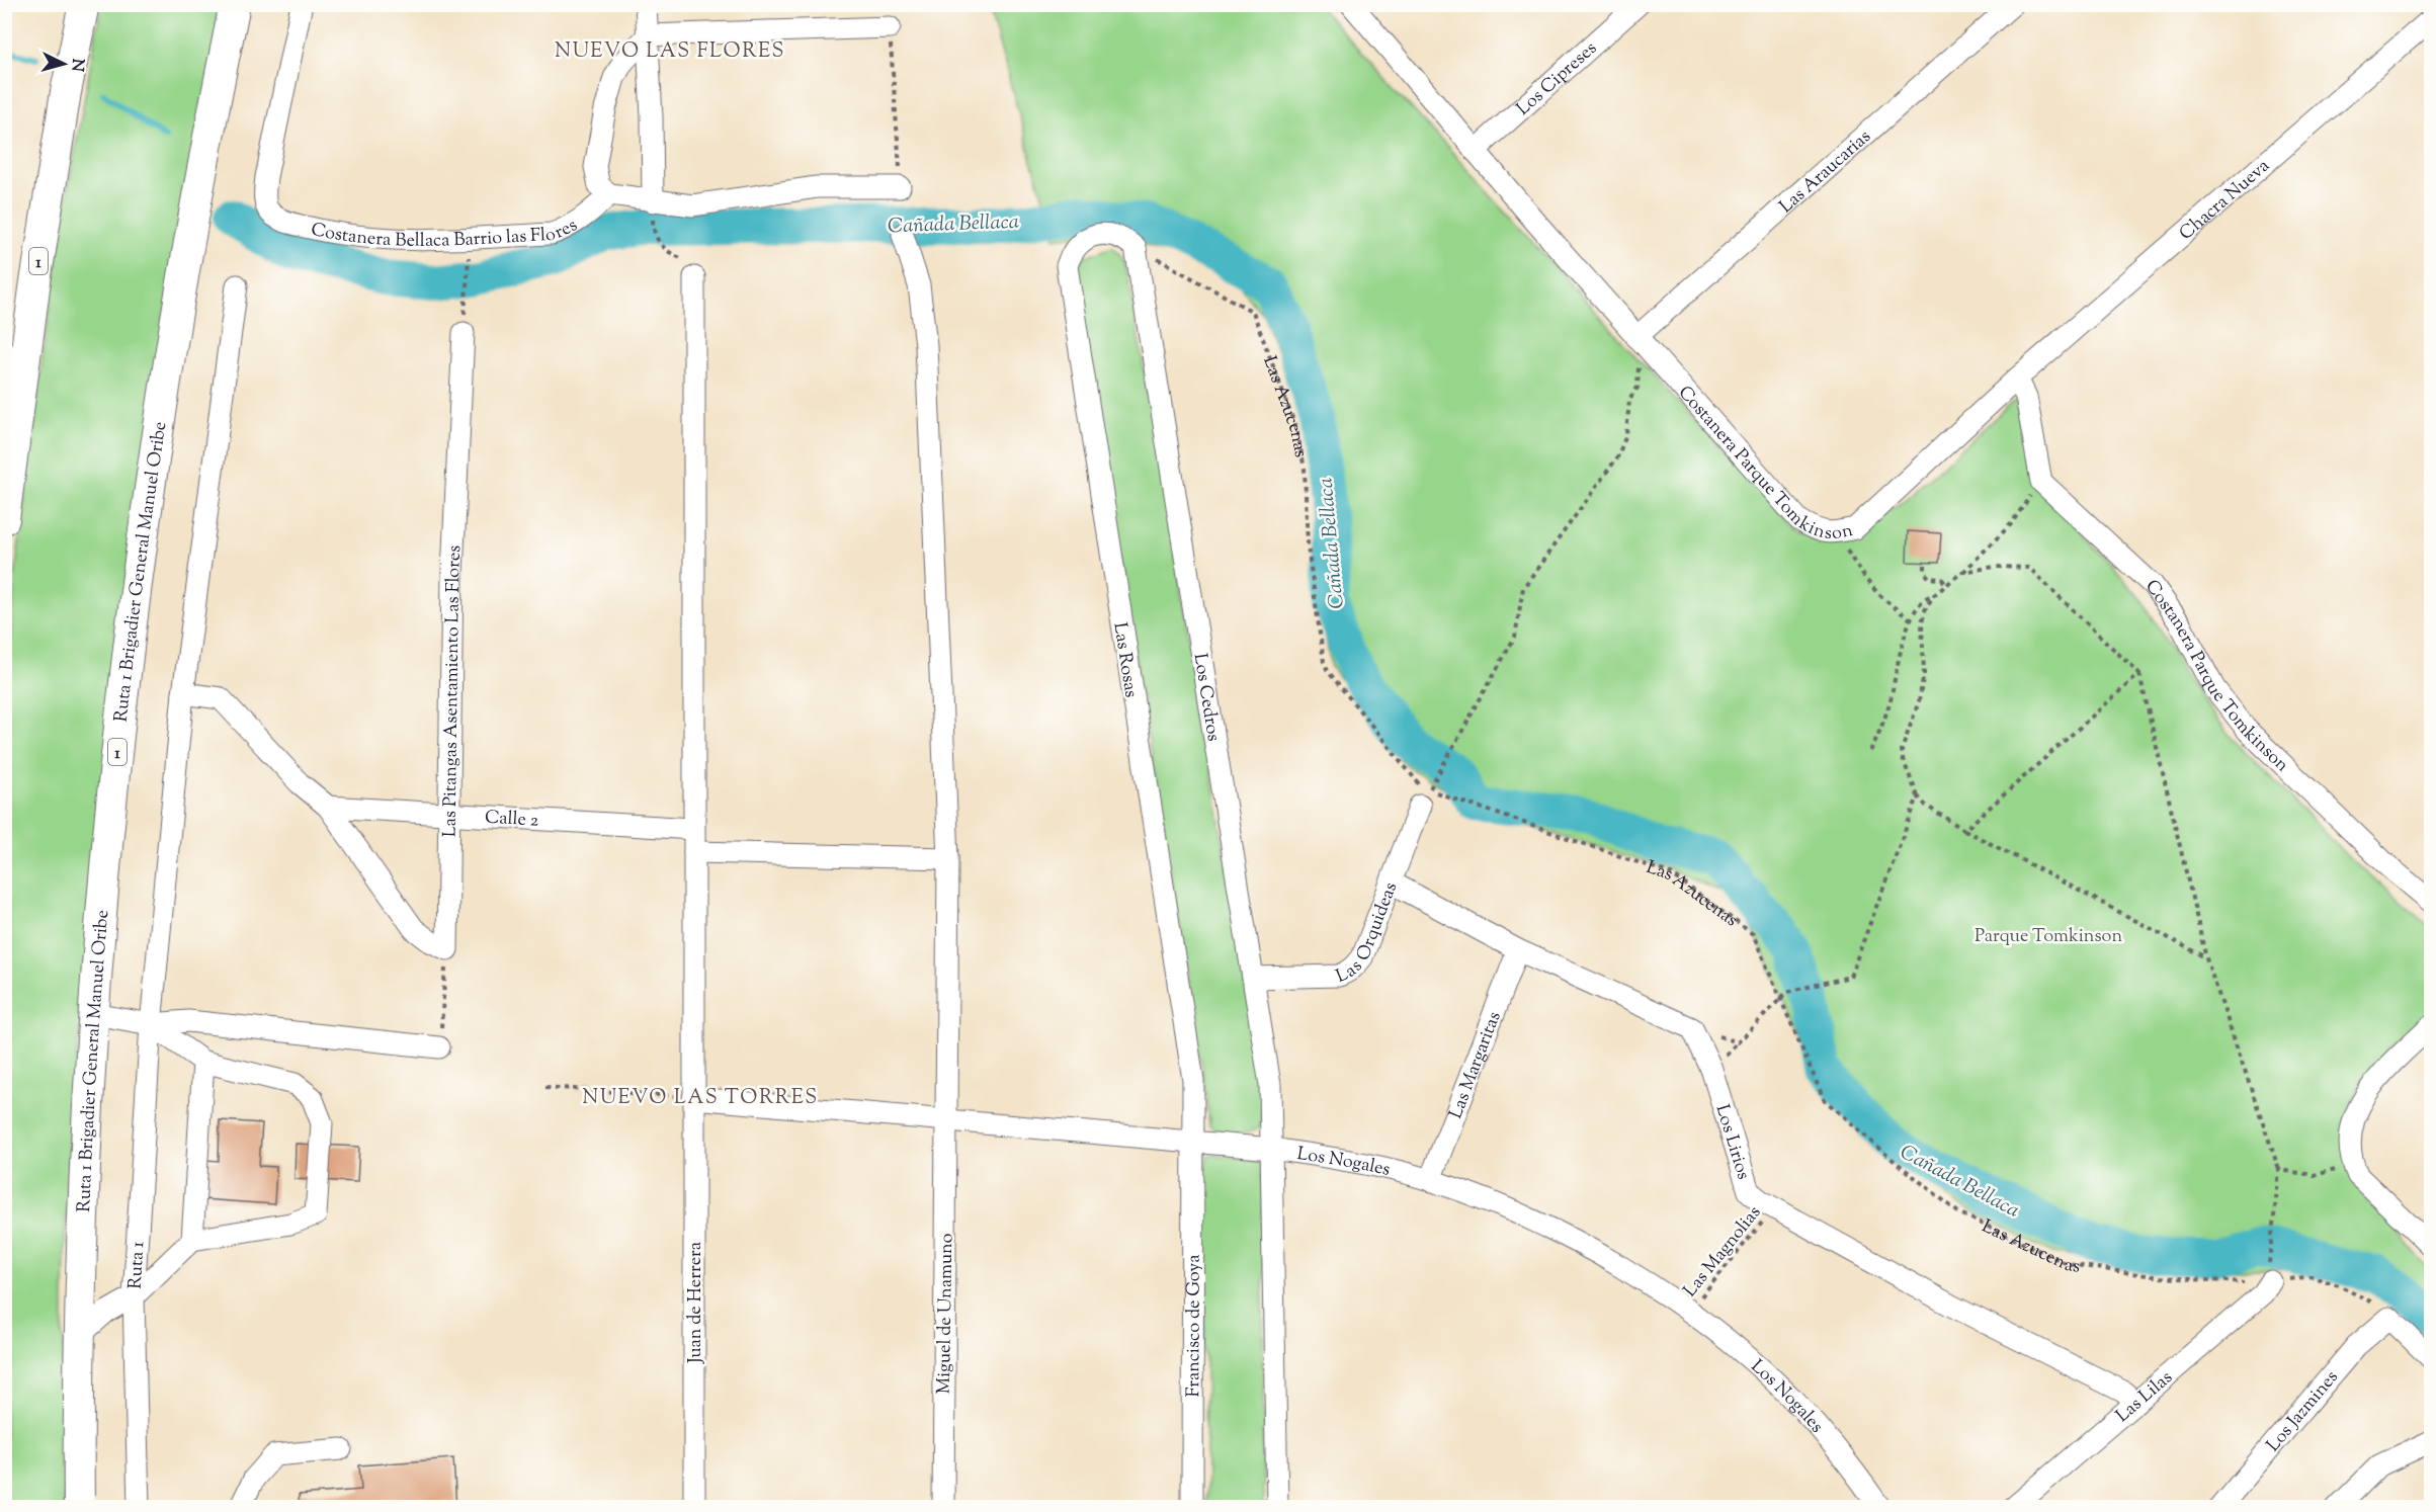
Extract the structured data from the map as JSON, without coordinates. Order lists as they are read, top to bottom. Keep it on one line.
{"streets":{"highway":["1","Ruta 1 Brigadier General Manuel Oribe"],"street":["Los Cipreses","Las Araucarias","Chacra Nueva","Costanera Bellaca Barrio las Flores","Costanera Parque Tomkinson","Las Rosas","Las Pitangas Asentamiento Las Flores","Los Cedros","Calle 2","Las Orquideas","Las Margaritas","Los Lirios","Los Nogales","Ruta 1","Juan de Herrera","Miguel de Unamuno","Francisco de Goya","Las Lilas","Los Jazmines"],"path":["Las Azucenas","Las Magnolias"]},"crossings":[["Los Cipreses","Costanera Parque Tomkinson"],["Las Araucarias","Costanera Parque Tomkinson"],["Chacra Nueva","Costanera Parque Tomkinson"],["Las Azucenas","Las Rosas"],["Las Azucenas","Los Cedros"],["Las Azucenas","Las Orquideas"],["Las Azucenas","Las Lilas"],["Las Azucenas","Los Jazmines"],["Las Rosas","Los Cedros"],["Las Rosas","Los Nogales"],["Las Rosas","Francisco de Goya"],["Las Pitangas Asentamiento Las Flores","Calle 2"],["Los Cedros","Las Orquideas"],["Los Cedros","Los Nogales"],["Calle 2","Juan de Herrera"],["Las Margaritas","Los Nogales"],["Los Lirios","Las Magnolias"],["Los Lirios","Las Lilas"],["Los Nogales","Las Magnolias"],["Los Nogales","Juan de Herrera"],["Los Nogales","Miguel de Unamuno"],["Los Nogales","Francisco de Goya"]],"districts":["NUEVO LAS FLORES","NUEVO LAS TORRES"],"water":["Cañada Bellaca"],"parks":["Parque Tomkinson"],"north":"right"}
